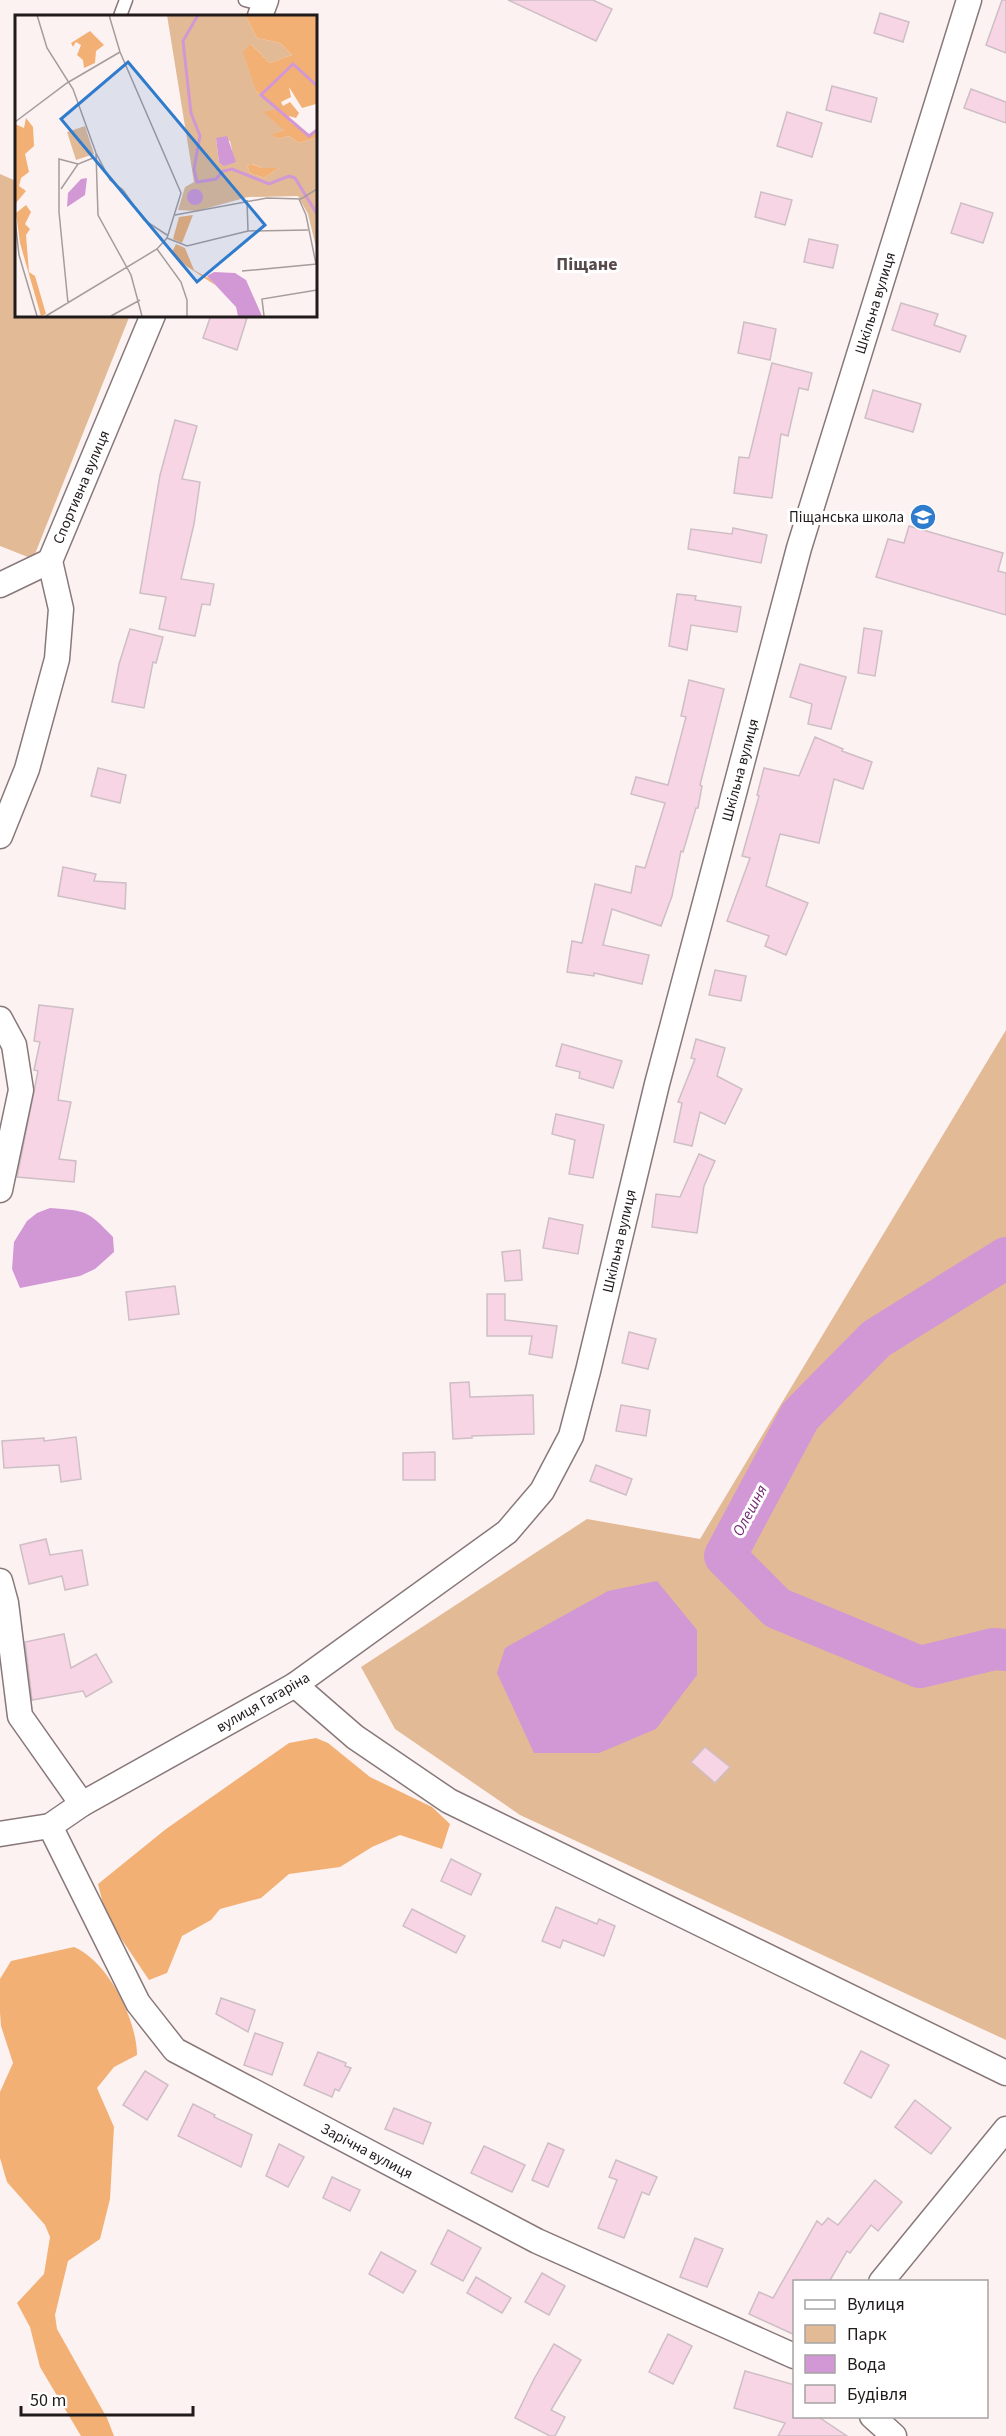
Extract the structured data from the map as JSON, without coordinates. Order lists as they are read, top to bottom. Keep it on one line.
{"streets":{"street":["Шкільна вулиця","Спортивна вулиця","вулиця Гагаріна","Зарічна вулиця"]},"crossings":[["Шкільна вулиця","вулиця Гагаріна"],["вулиця Гагаріна","Зарічна вулиця"]],"districts":["Піщане"],"water":["Олешня"],"places":{"school or university":["Піщанська школа"]},"legend":["Вулиця","Парк","Вода","Будівля"],"scale_bar":"50 m"}
